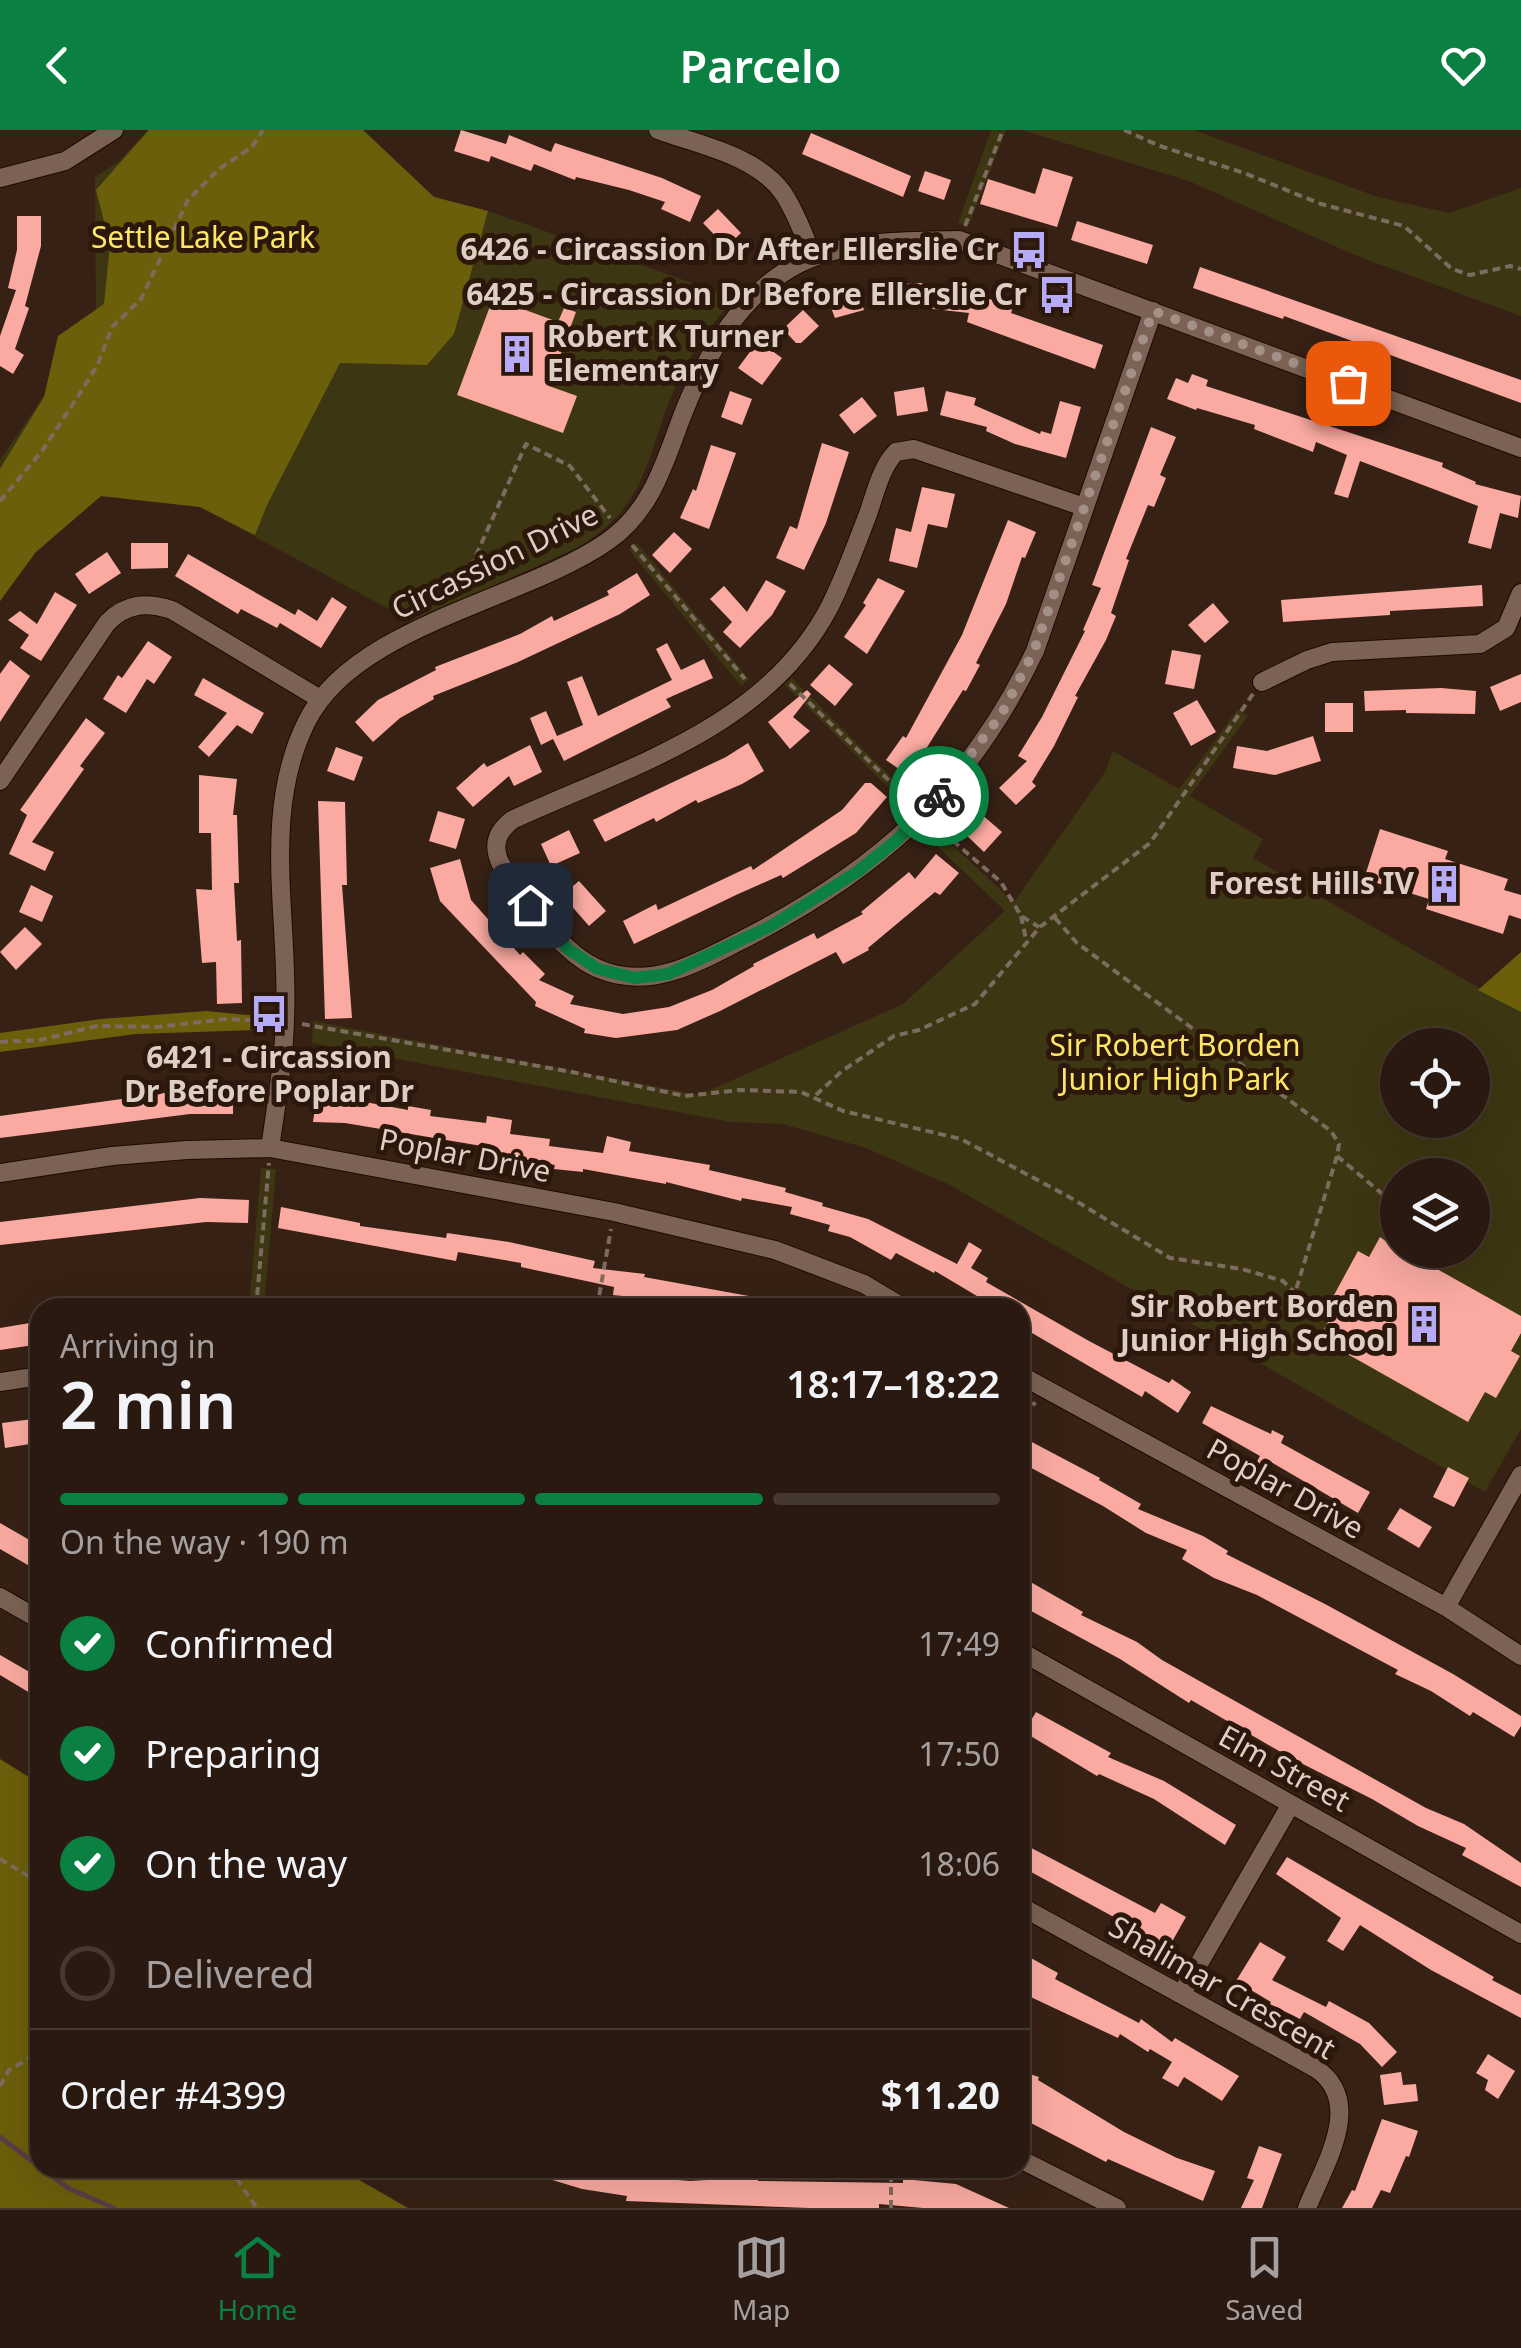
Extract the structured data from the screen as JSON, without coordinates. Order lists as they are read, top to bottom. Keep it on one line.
{"streets":{"street":["Circassion Drive","Poplar Drive","Elm Street","Shalimar Crescent"]},"crossings":[["Circassion Drive","Poplar Drive"]],"parks":["Settle Lake Park","Sir Robert Borden Junior High Park"],"places":{"bus stop":["6426 - Circassion Dr After Ellerslie Cr","6425 - Circassion Dr Before Ellerslie Cr","6421 - Circassion Dr Before Poplar Dr"],"building":["Robert K Turner Elementary","Forest Hills IV","Sir Robert Borden Junior High School"]},"page":{"header":"Parcelo","heading":["2 min","Arriving in","18:17–18:22"],"panel":["Order #4399","$11.20"],"bar":"On the way · 190 m","list":[["Confirmed","17:49"],["Preparing","17:50"],["On the way","18:06"],"Delivered"],"tabs":["Home","Map","Saved"]}}
